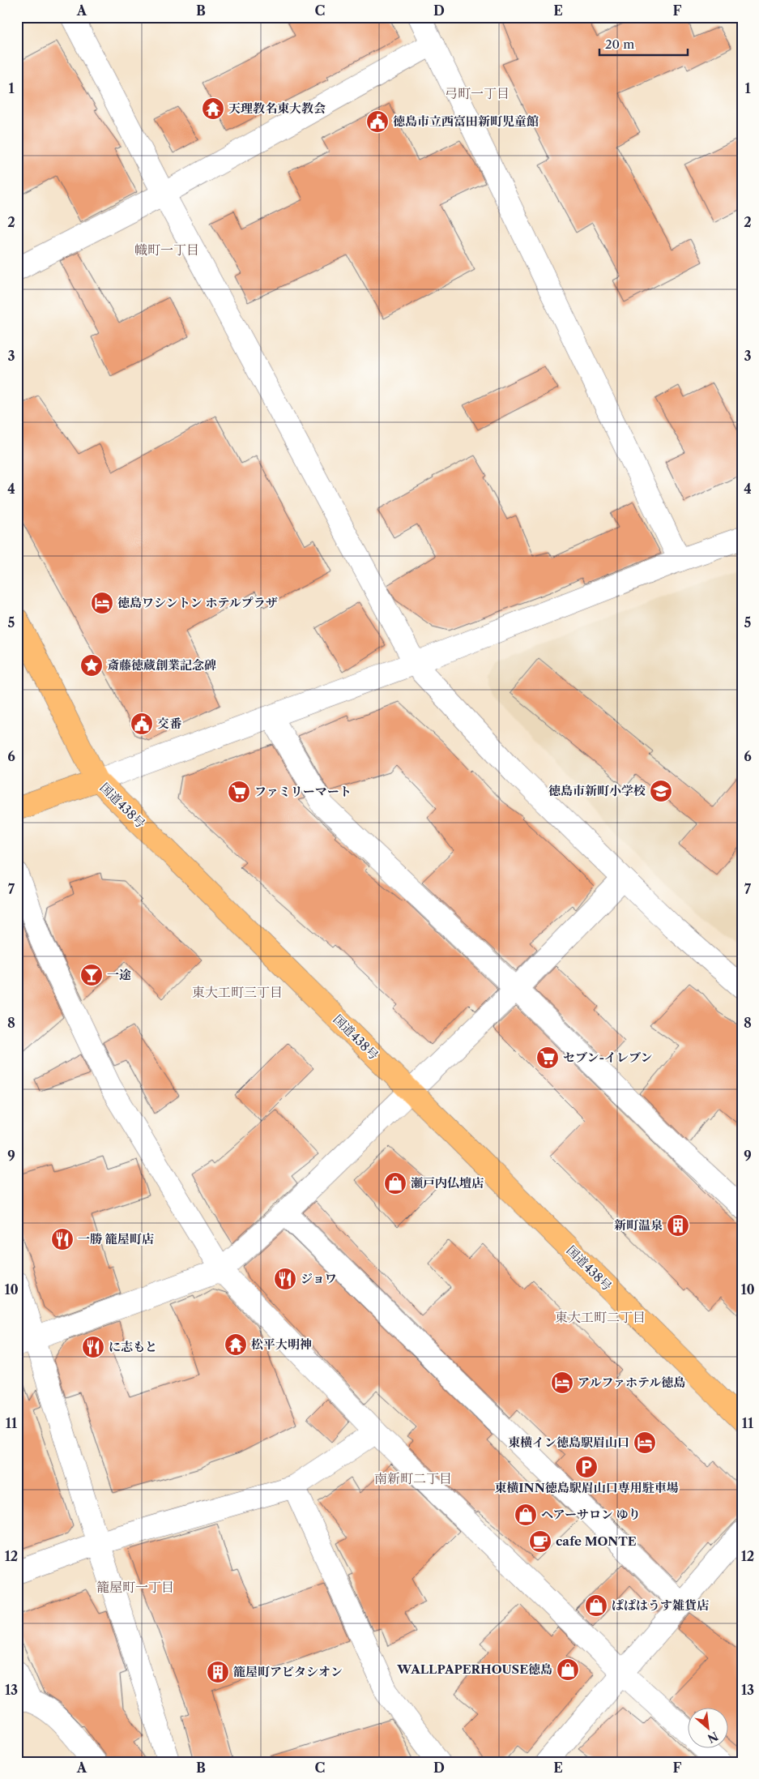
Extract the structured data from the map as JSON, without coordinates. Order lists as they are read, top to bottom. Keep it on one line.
{"streets":{"main road":["国道438号"]},"districts":["弓町一丁目","幟町一丁目","東大工町三丁目","東大工町二丁目","南新町二丁目","籠屋町一丁目"],"places":{"temple":["天理教名東大教会","松平大明神"],"public building":["徳島市立西富田新町児童館","交番"],"hotel":["徳島ワシントン ホテルプラザ","アルファホテル徳島","東横イン徳島駅眉山口"],"place":["斎藤徳蔵創業記念碑"],"school or university":["徳島市新町小学校"],"supermarket":["ファミリーマート","セブン-イレブン"],"bar":["一途"],"shop":["瀬戸内仏壇店","ヘアーサロン ゆり","ぱぱはうす雑貨店","WALLPAPERHOUSE徳島"],"building":["新町温泉","籠屋町アビタシオン"],"restaurant":["一勝 籠屋町店","ジョワ","に志もと"],"parking":["東横INN徳島駅眉山口専用駐車場"],"cafe":["cafe MONTE"]},"scale_bar":"20 m","north":"bottom right","grid":{"columns":["A","B","C","D","E","F"],"rows":["1","2","3","4","5","6","7","8","9","10","11","12","13"]}}
